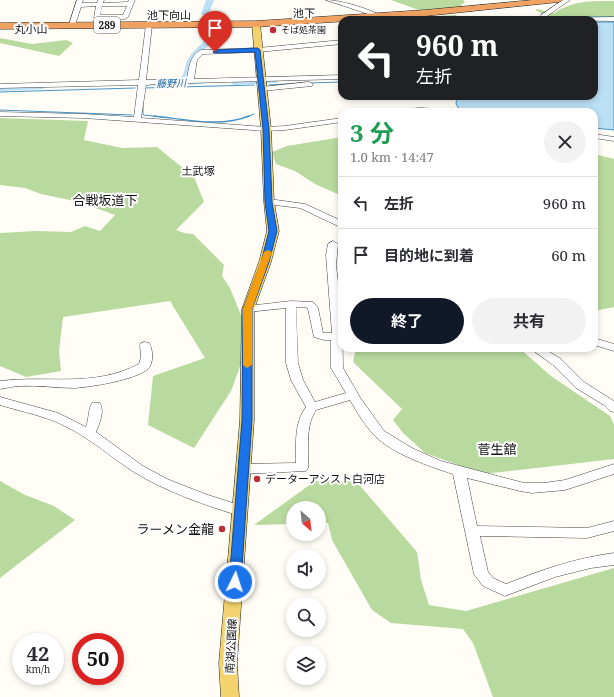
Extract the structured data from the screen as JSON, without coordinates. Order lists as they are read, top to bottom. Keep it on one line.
{"streets":{"highway":["289"],"main road":["南湖公園線"]},"crossings":[["289","南湖公園線"]],"districts":["池下","池下向山","丸小山","土武塚","合戦坂道下","菅生舘"],"water":["藤野川"],"places":["そば処茶園","データーアシスト白河店","ラーメン金龍"],"north":"bottom right","page":{"turn":["960 m","左折"],"heading":["3 分","1.0 km · 14:47"],"list":[{"name":"左折","value":"960 m"},{"name":"目的地に到着","value":"60 m"}],"buttons":["終了","共有"],"speed":"42 km/h","limit":"50"}}
